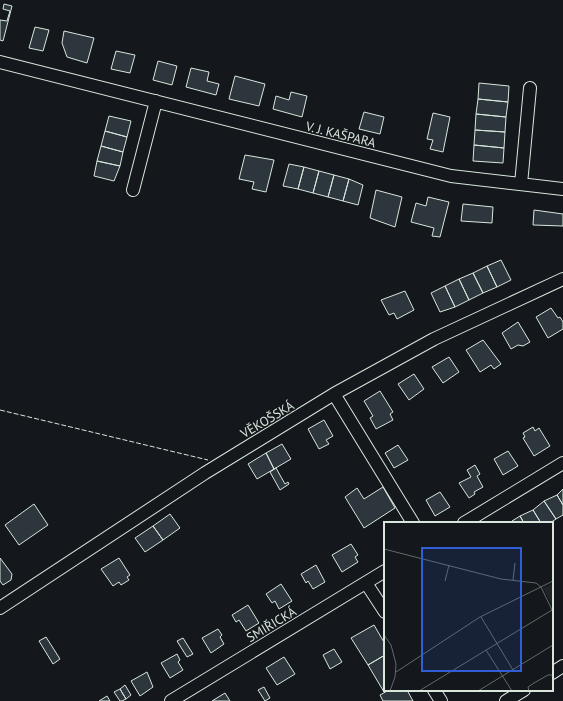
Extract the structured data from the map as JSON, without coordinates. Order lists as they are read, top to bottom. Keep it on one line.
{"streets":{"street":["V. J. KAŠPARA","VĚKOŠSKÁ","SMIŘICKÁ"]}}
